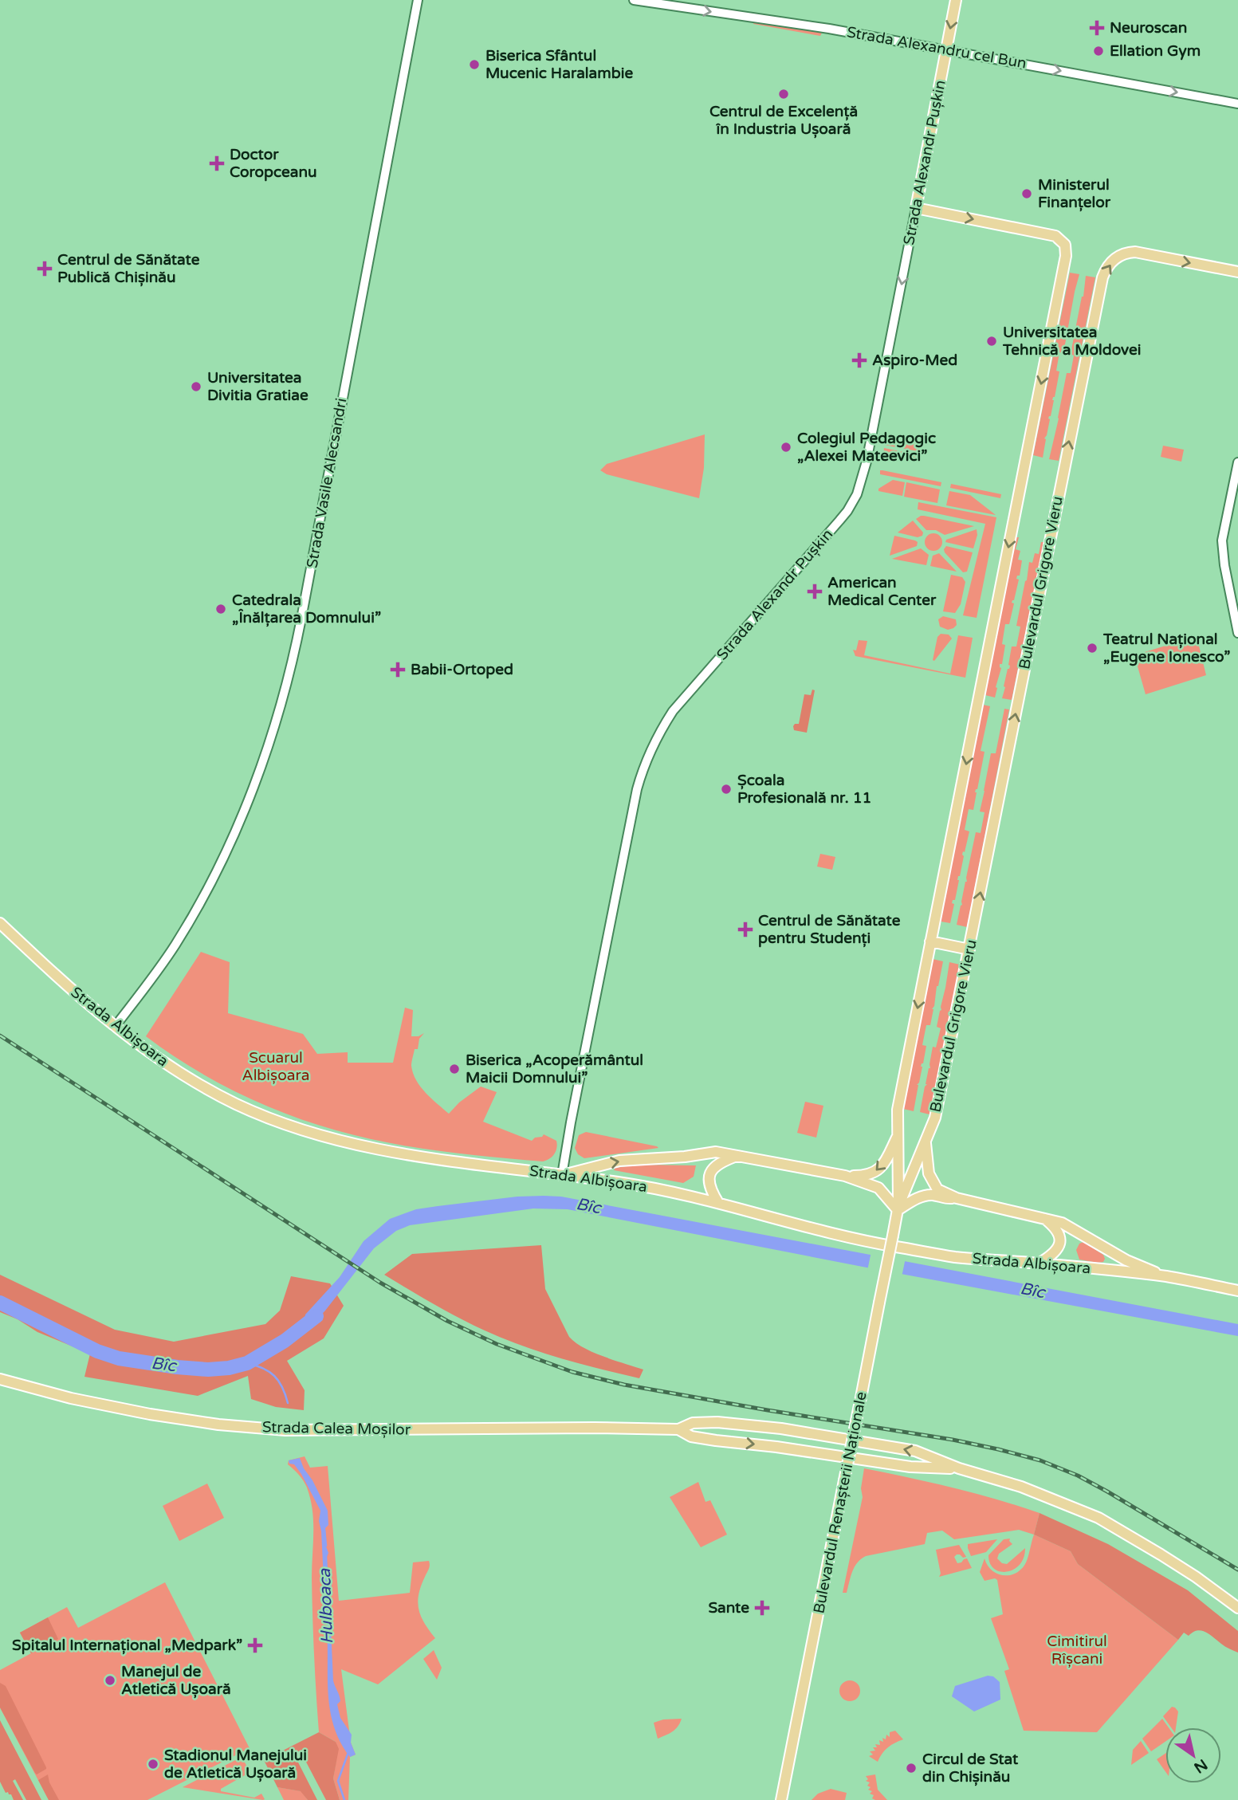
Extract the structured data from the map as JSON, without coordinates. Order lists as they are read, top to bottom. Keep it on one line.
{"streets":{"main road":["Strada Alexandru cel Bun","Strada Alexandr Pușkin","Strada Vasile Alecsandri","Bulevardul Grigore Vieru","Strada Albișoara","Strada Calea Moșilor","Bulevardul Renașterii Naționale"]},"crossings":[["Strada Alexandru cel Bun","Strada Alexandr Pușkin"],["Strada Alexandr Pușkin","Strada Albișoara"],["Strada Vasile Alecsandri","Strada Albișoara"],["Bulevardul Grigore Vieru","Bulevardul Renașterii Naționale"]],"one_way":["Strada Alexandru cel Bun","Strada Alexandr Pușkin","Bulevardul Grigore Vieru"],"water":["Bîc","Hulboaca"],"parks":["Scuarul Albișoara","Cimitirul Rîșcani"],"places":{"health":["Neuroscan","Doctor Coropceanu","Centrul de Sănătate Publică Chișinău","Aspiro-Med","American Medical Center","Babii-Ortoped","Centrul de Sănătate pentru Studenți","Sante","Spitalul Internațional „Medpark”"],"other":["Ellation Gym","Biserica Sfântul Mucenic Haralambie","Centrul de Excelență în Industria Ușoară","Ministerul Finanțelor","Universitatea Tehnică a Moldovei","Universitatea Divitia Gratiae","Colegiul Pedagogic „Alexei Mateevici”","Catedrala „Înălțarea Domnului”","Teatrul Național „Eugene Ionesco”","Școala Profesională nr. 11","Biserica „Acoperământul Maicii Domnului”","Manejul de Atletică Ușoară","Stadionul Manejului de Atletică Ușoară","Circul de Stat din Chișinău"]},"north":"bottom right"}
